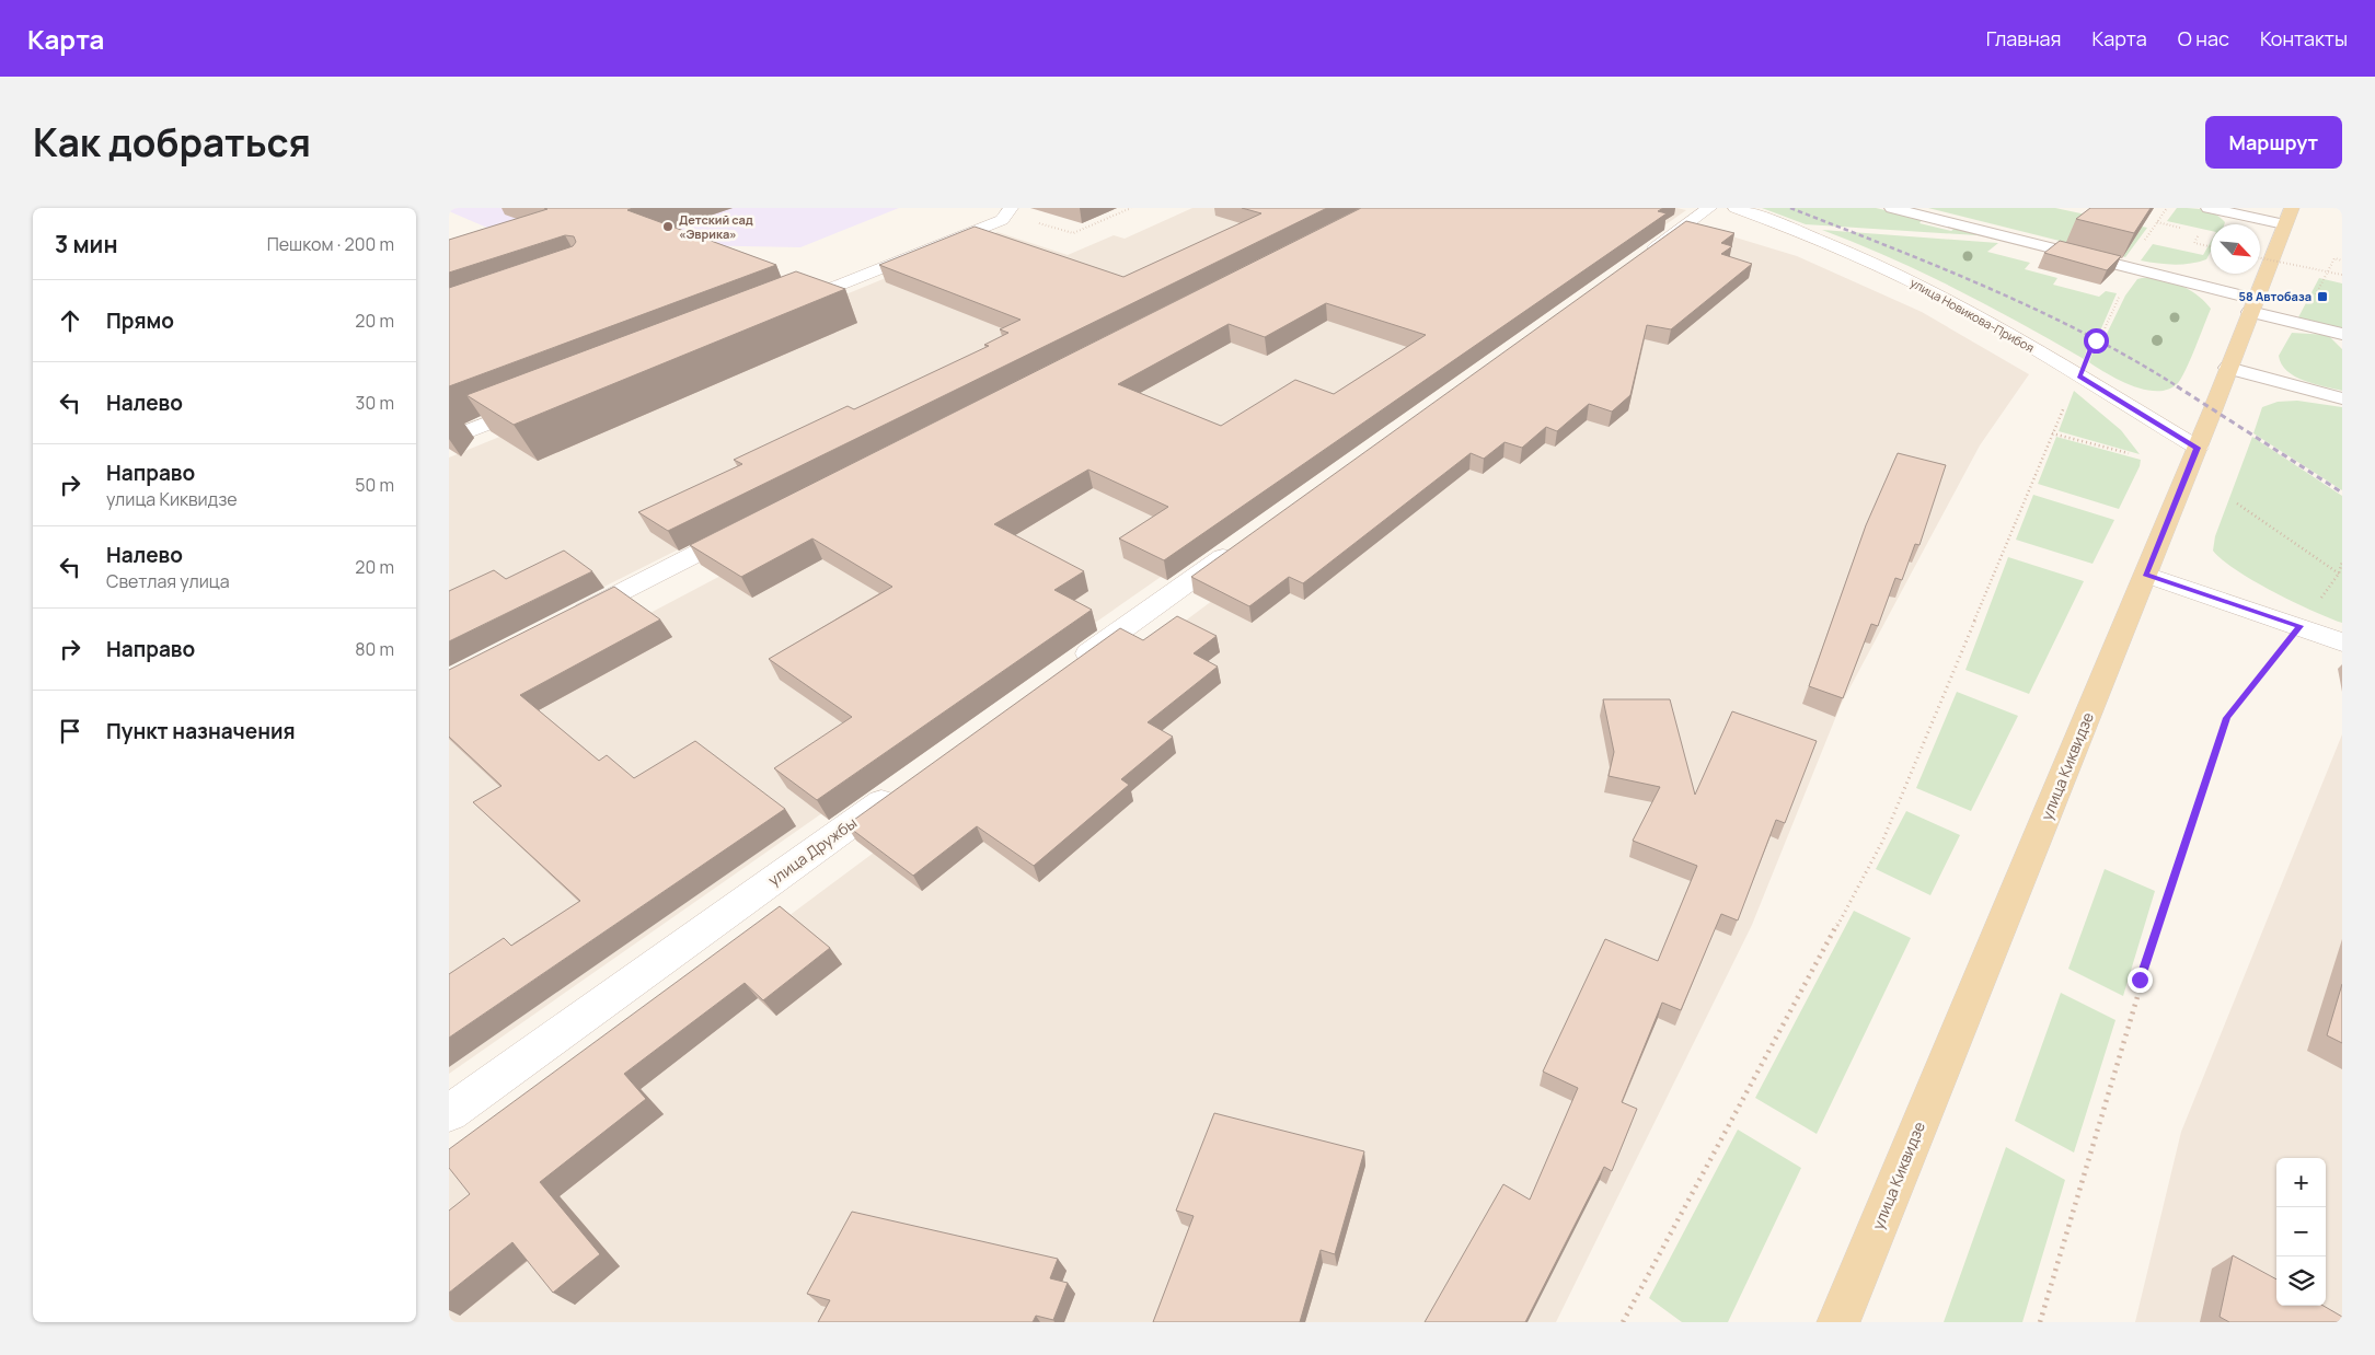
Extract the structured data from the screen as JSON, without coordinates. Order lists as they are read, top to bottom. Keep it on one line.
{"streets":{"main road":["улица Киквидзе"],"street":["улица Новикова-Прибоя","улица Дружбы"]},"crossings":[["улица Новикова-Прибоя","улица Киквидзе"]],"places":{"other":["Детский сад «Эврика»"],"transit":["58 Автобаза"]},"north":"bottom right","page":{"header":"Карта","nav":["Главная","Карта","О нас","Контакты"],"title":"Как добраться","buttons":"Маршрут","heading":["3 мин","Пешком · 200 m"],"list":[["Прямо","20 m"],["Налево","30 m"],["Направо","улица Киквидзе","50 m"],["Налево","Светлая улица","20 m"],["Направо","80 m"],"Пункт назначения"],"map_buttons":["+","−"]}}
